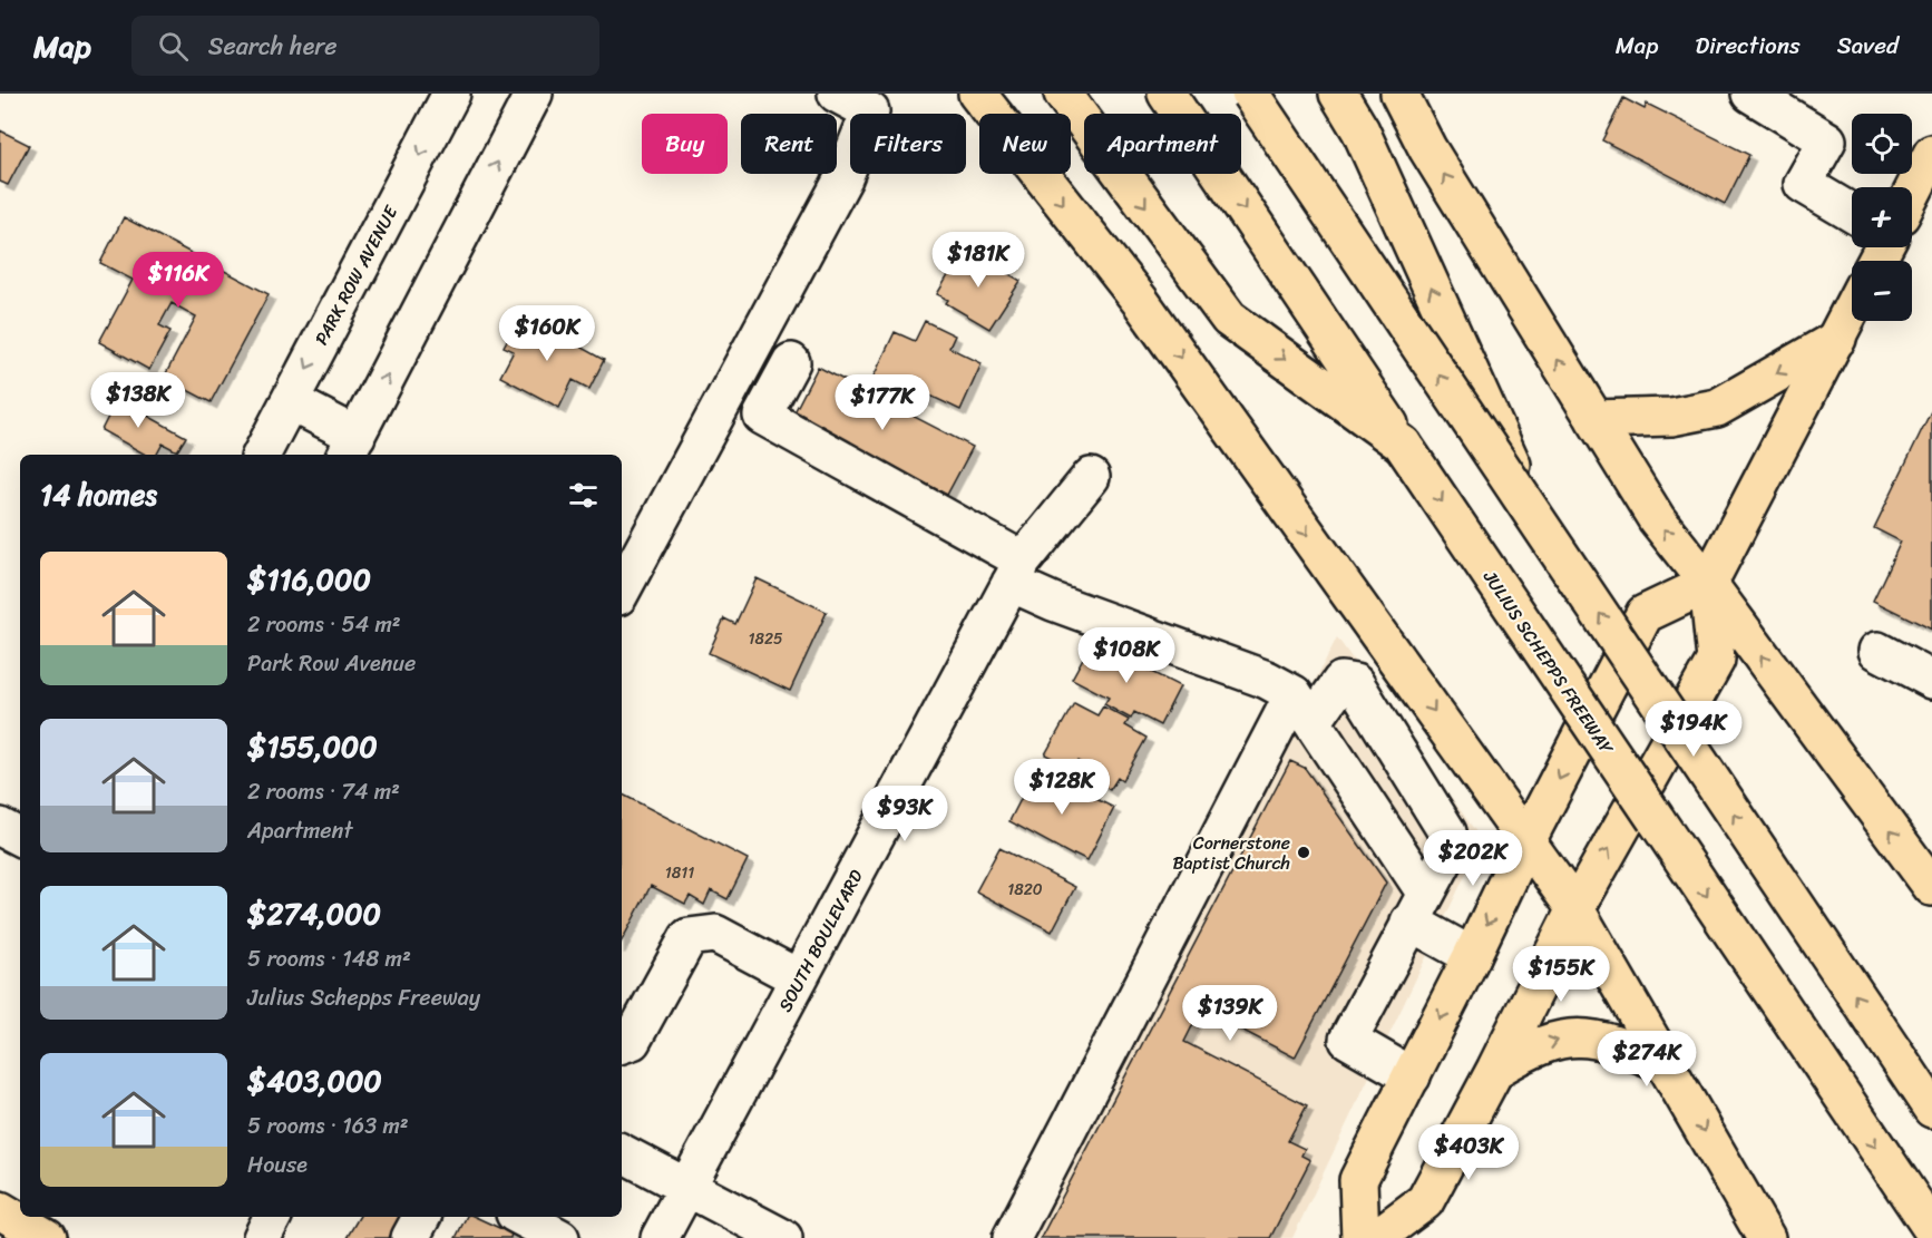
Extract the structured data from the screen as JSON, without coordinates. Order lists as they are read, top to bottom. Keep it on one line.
{"streets":{"main road":["JULIUS SCHEPPS FREEWAY"],"street":["PARK ROW AVENUE","SOUTH BOULEVARD"]},"places":["Cornerstone Baptist Church"],"house_numbers":["1825","1811","1820"],"page":{"header":"Map","search":"Search here","nav":["Map","Directions","Saved"],"map_buttons":["+","−"],"chip":["Buy","Rent","Filters","New","Apartment"],"price":["$181K","$116K","$160K","$138K","$177K","$108K","$194K","$128K","$93K","$202K","$155K","$139K","$274K","$403K"],"heading":"14 homes","list":[{"name":"$116,000","note":"2 rooms · 54 m² · Park Row Avenue"},{"name":"$155,000","note":"2 rooms · 74 m² · Apartment"},{"name":"$274,000","note":"5 rooms · 148 m² · Julius Schepps Freeway"},{"name":"$403,000","note":"5 rooms · 163 m² · House"}]}}
